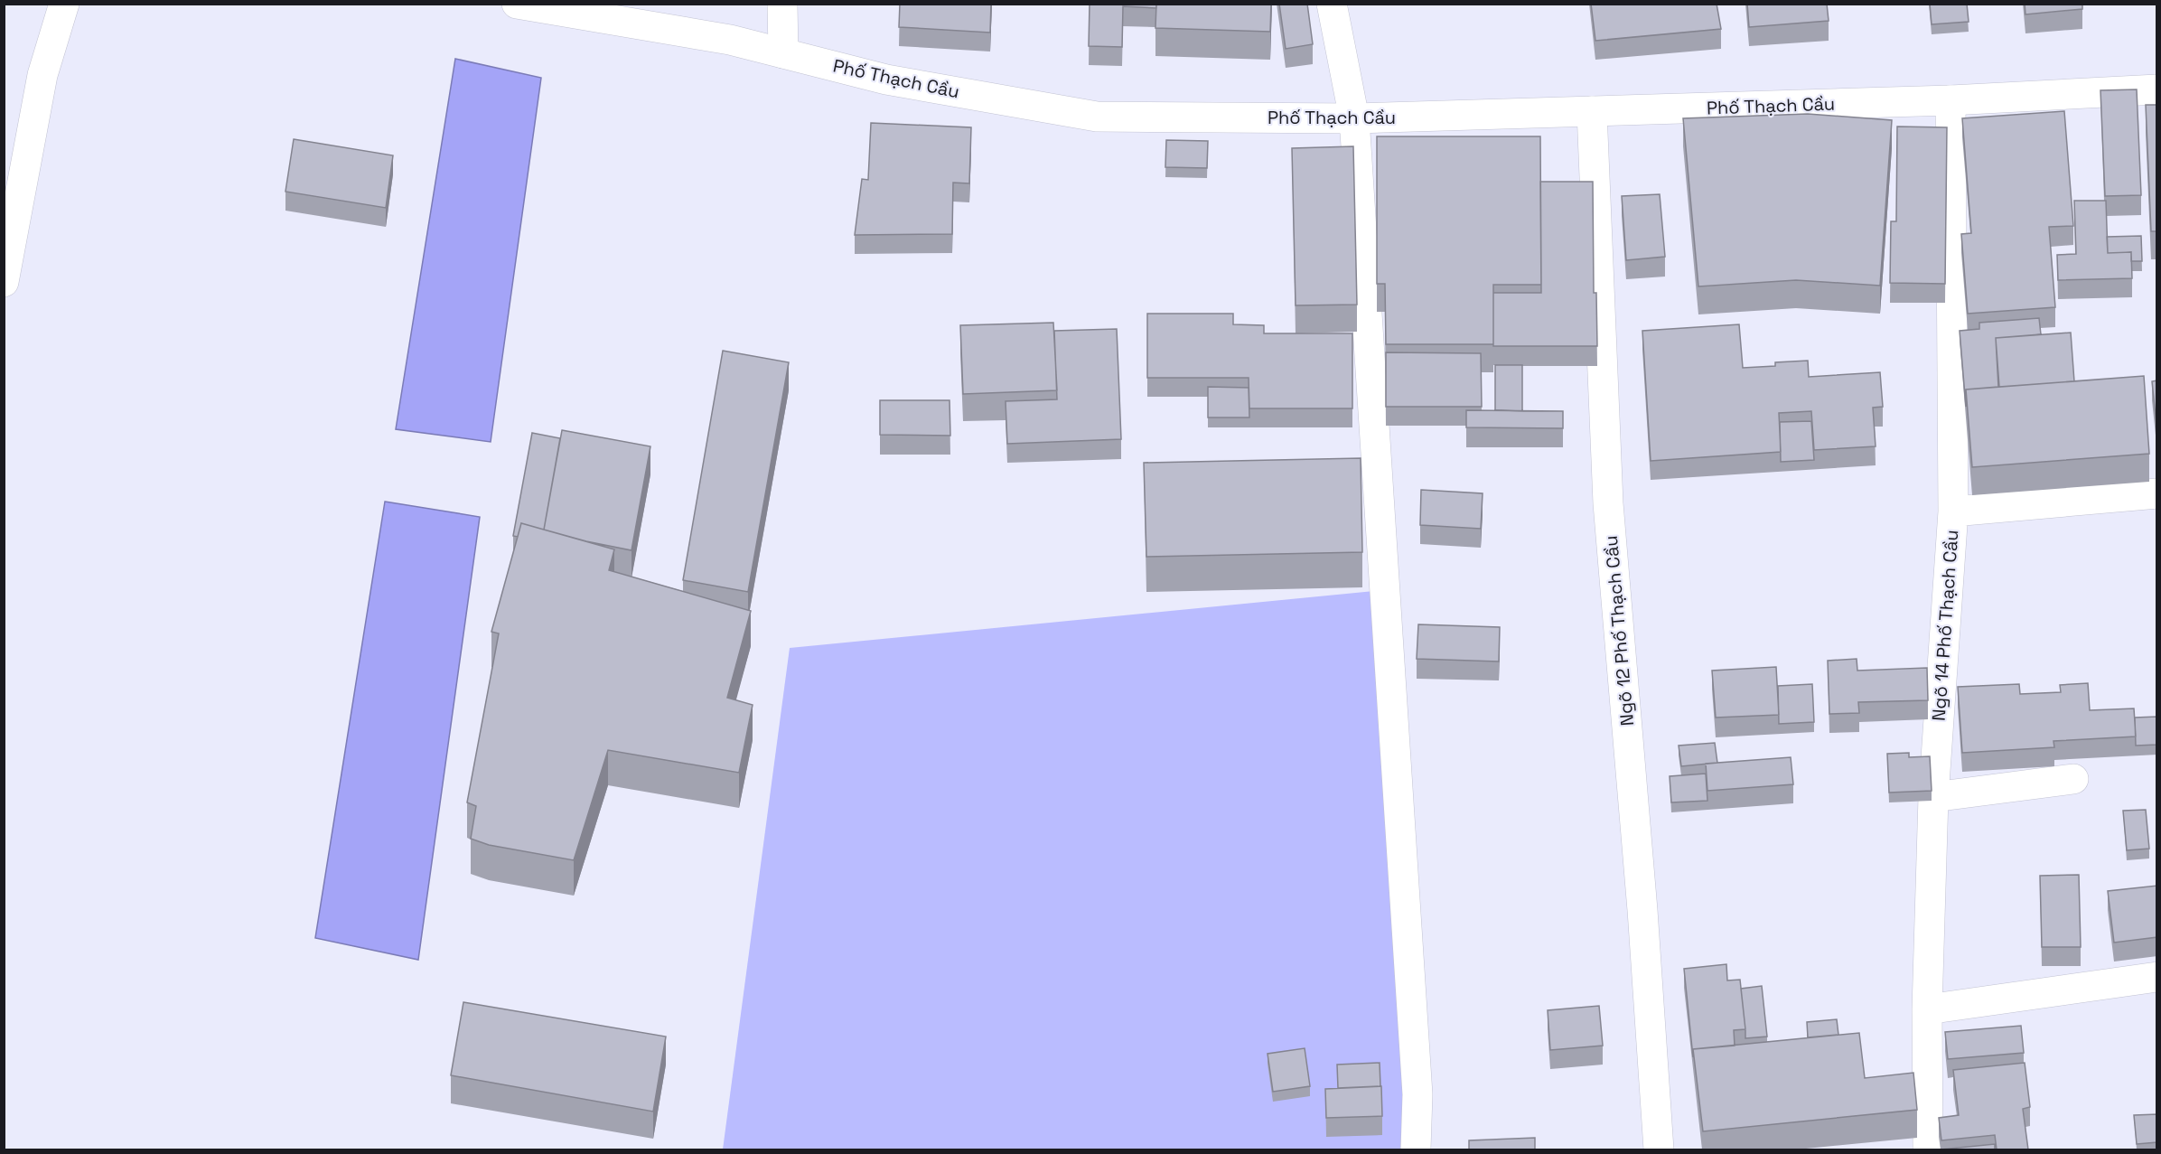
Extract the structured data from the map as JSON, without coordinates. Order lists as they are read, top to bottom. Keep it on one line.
{"streets":{"street":["Phố Thạch Cầu","Ngõ 14 Phố Thạch Cầu","Ngõ 12 Phố Thạch Cầu"]},"crossings":[["Phố Thạch Cầu","Ngõ 14 Phố Thạch Cầu"],["Phố Thạch Cầu","Ngõ 12 Phố Thạch Cầu"]]}
